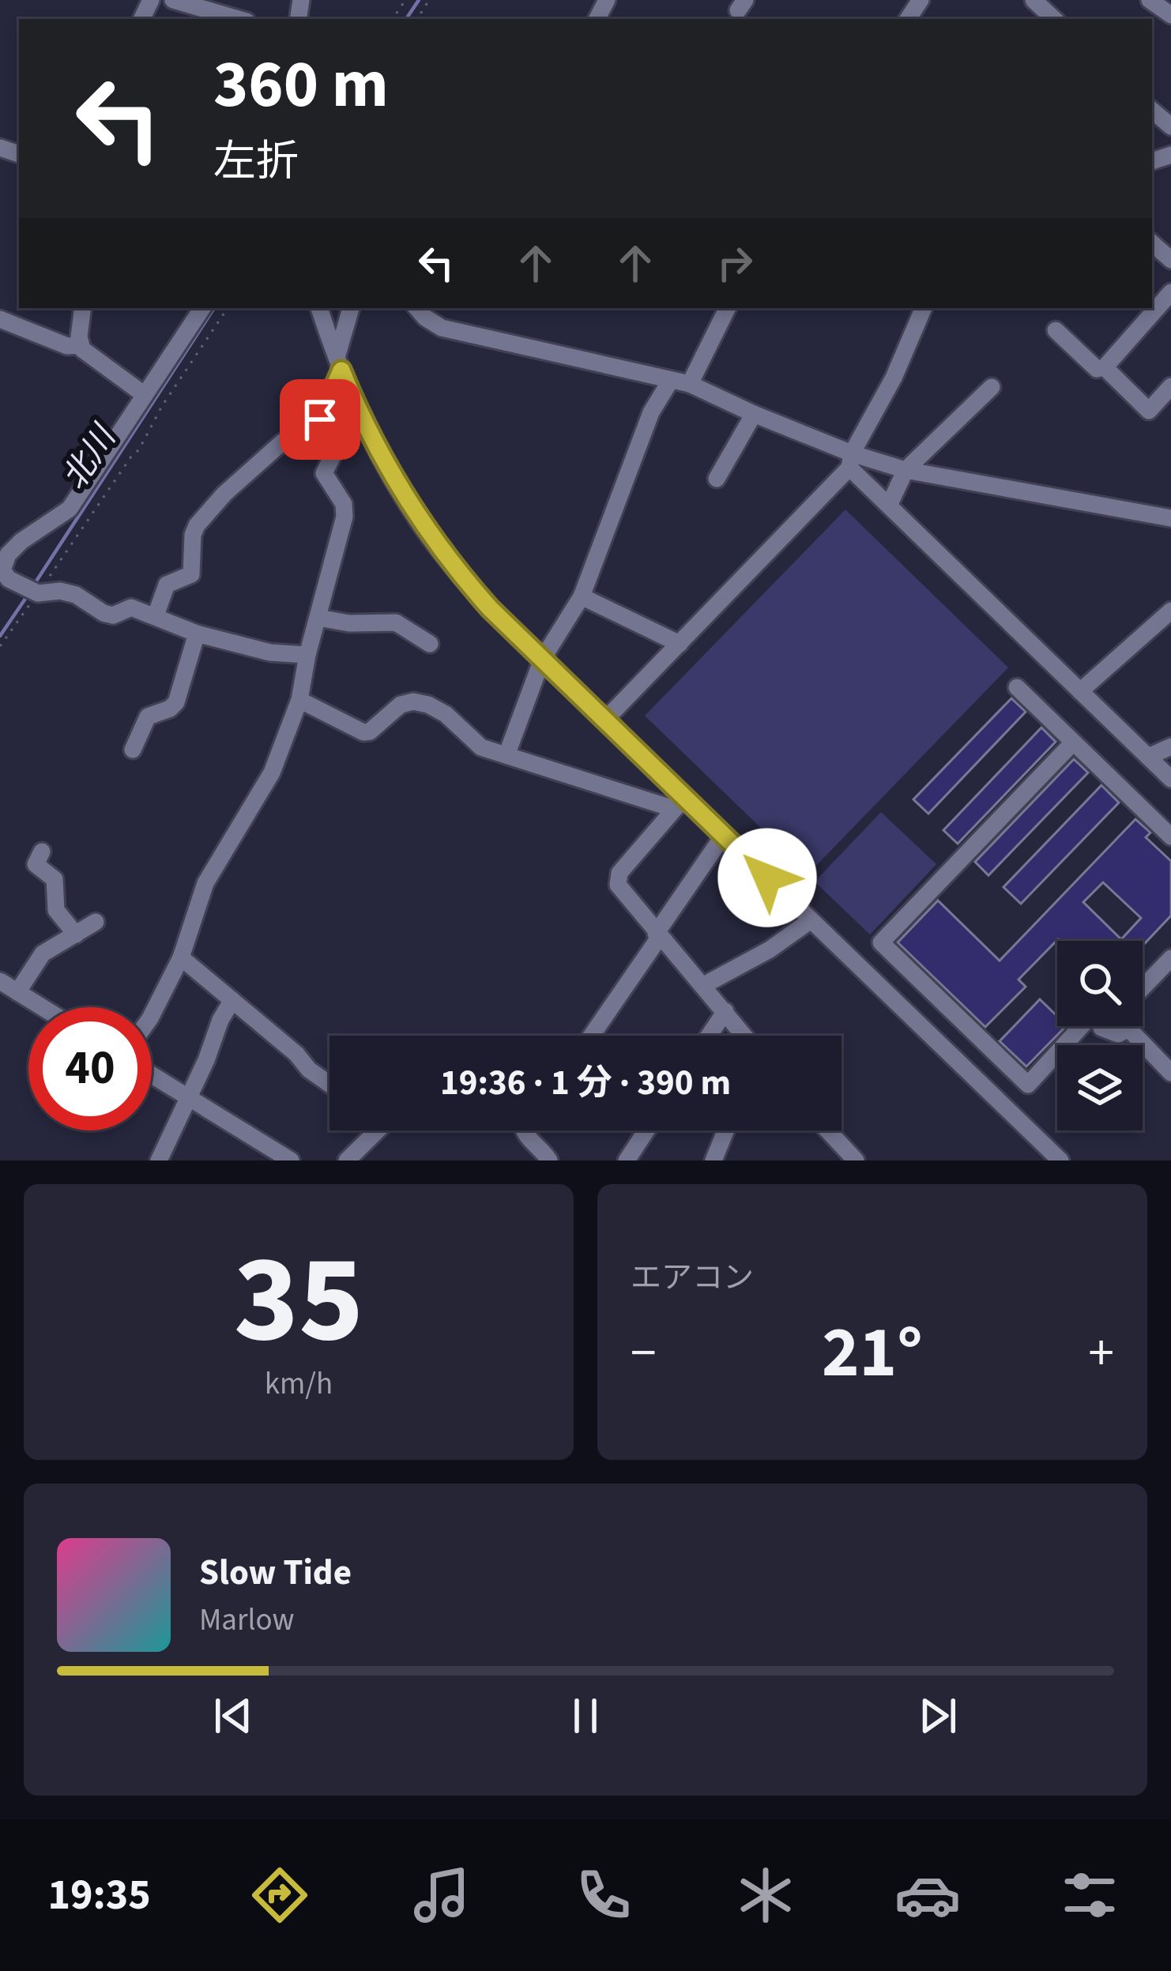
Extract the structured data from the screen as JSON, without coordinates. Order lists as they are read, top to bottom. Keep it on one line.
{"water":["北川"],"page":{"turn":["360 m","左折"],"limit":"40","trip":"19:36 · 1 分 · 390 m","tile":[["35","km/h"],"エアコン"],"heat":["−","21°","+"],"song":["Slow Tide","Marlow"],"tabs":"19:35"}}
